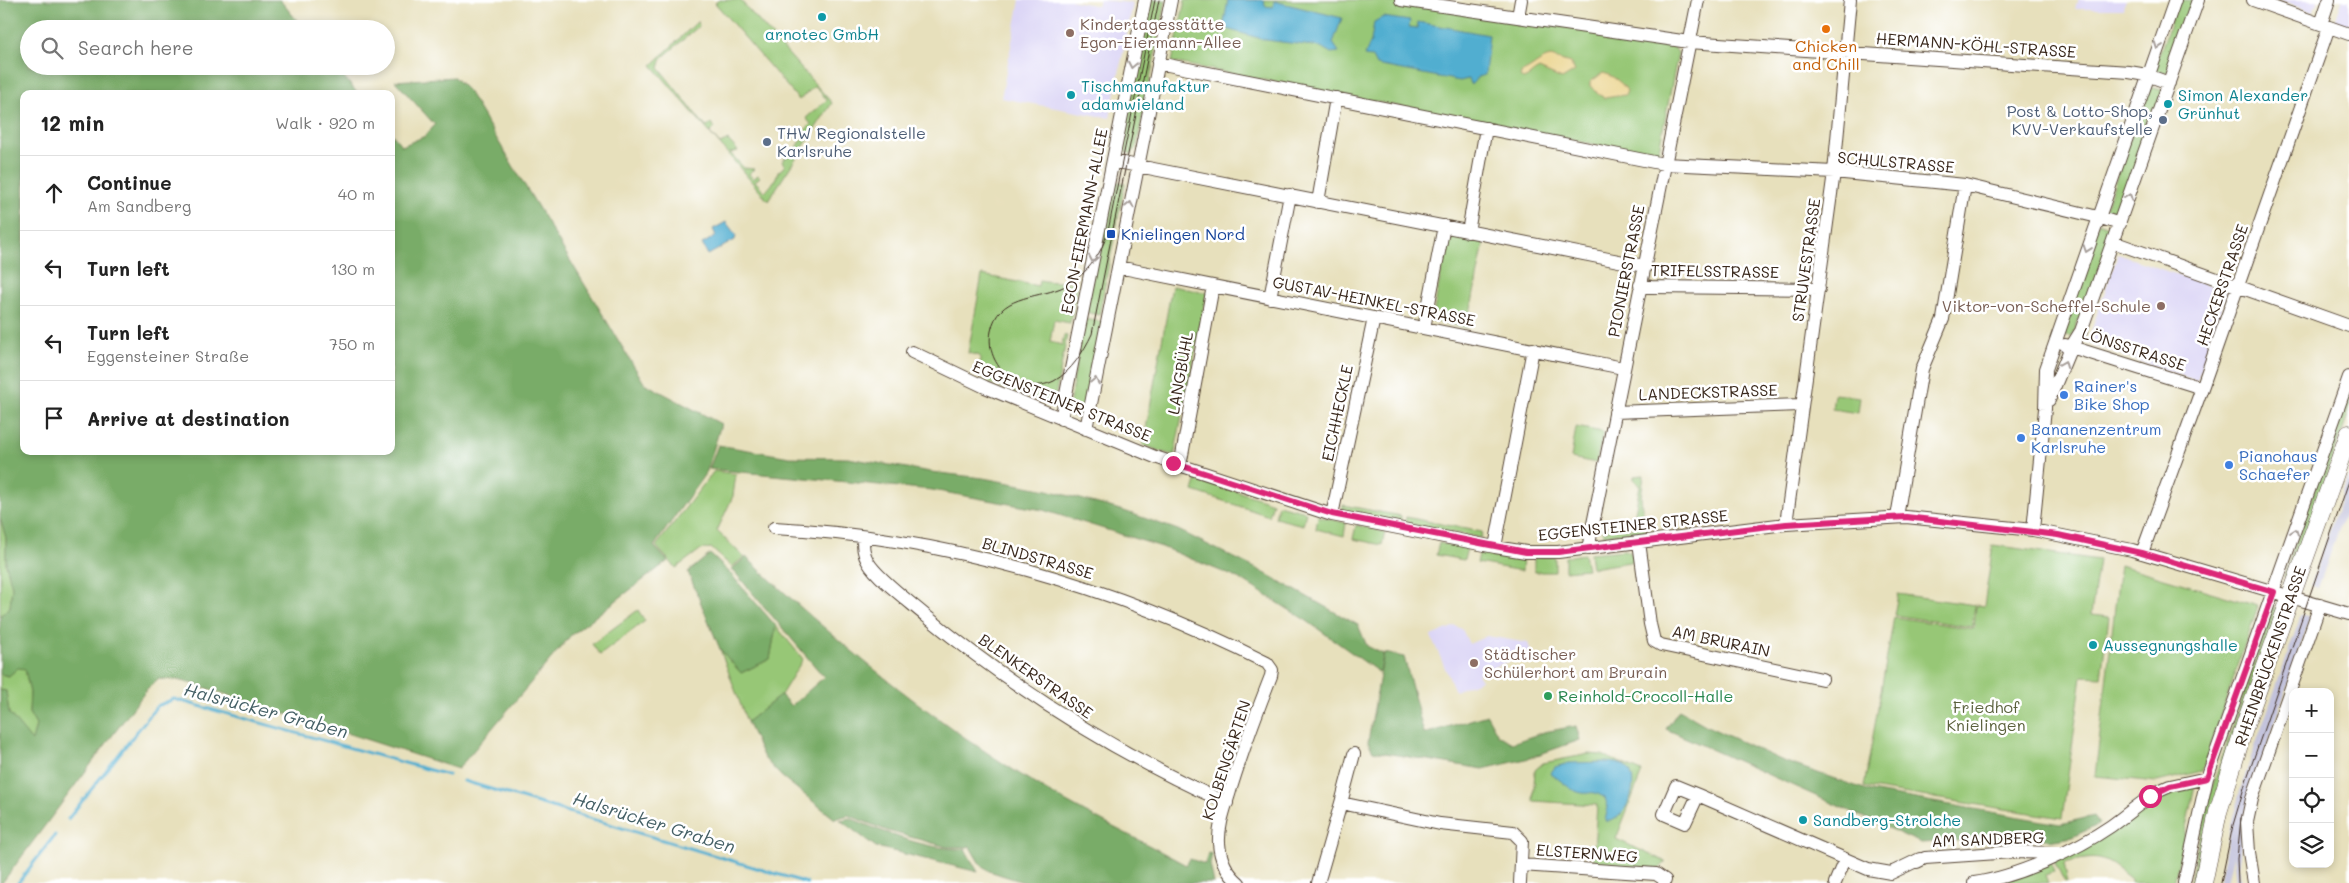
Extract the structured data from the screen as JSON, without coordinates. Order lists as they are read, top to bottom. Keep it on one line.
{"streets":{"main road":["RHEINBRÜCKENSTRASSE"],"street":["HERMANN-KÖHL-STRASSE","SCHULSTRASSE","EGON-EIERMANN-ALLEE","STRUVESTRASSE","PIONIERSTRASSE","TRIFELSSTRASSE","HECKERSTRASSE","GUSTAV-HEINKEL-STRASSE","LÖNSSTRASSE","LANGBÜHL","LANDECKSTRASSE","EGGENSTEINER STRASSE","EICHHECKLE","BLINDSTRASSE","AM BRURAIN","BLENKERSTRASSE","KOLBENGÄRTEN","AM SANDBERG","ELSTERNWEG"]},"crossings":[["HERMANN-KÖHL-STRASSE","STRUVESTRASSE"],["HERMANN-KÖHL-STRASSE","PIONIERSTRASSE"],["SCHULSTRASSE","STRUVESTRASSE"],["SCHULSTRASSE","PIONIERSTRASSE"],["EGON-EIERMANN-ALLEE","EGGENSTEINER STRASSE"],["STRUVESTRASSE","TRIFELSSTRASSE"],["STRUVESTRASSE","LANDECKSTRASSE"],["STRUVESTRASSE","EGGENSTEINER STRASSE"],["PIONIERSTRASSE","TRIFELSSTRASSE"],["PIONIERSTRASSE","GUSTAV-HEINKEL-STRASSE"],["PIONIERSTRASSE","LANDECKSTRASSE"],["PIONIERSTRASSE","EGGENSTEINER STRASSE"],["HECKERSTRASSE","LÖNSSTRASSE"],["HECKERSTRASSE","EGGENSTEINER STRASSE"],["GUSTAV-HEINKEL-STRASSE","LANGBÜHL"],["GUSTAV-HEINKEL-STRASSE","EICHHECKLE"],["LANGBÜHL","EGGENSTEINER STRASSE"],["EGGENSTEINER STRASSE","EICHHECKLE"],["EGGENSTEINER STRASSE","AM BRURAIN"],["EGGENSTEINER STRASSE","RHEINBRÜCKENSTRASSE"],["BLINDSTRASSE","BLENKERSTRASSE"],["BLINDSTRASSE","KOLBENGÄRTEN"],["BLENKERSTRASSE","KOLBENGÄRTEN"]],"water":["Halsrücker Graben"],"parks":["Friedhof Knielingen"],"places":{"other":["arnotec GmbH","Chicken and Chill","Kindertagesstätte Egon-Eiermann-Allee","Tischmanufaktur adamwieland","Simon Alexander Grünhut","Post & Lotto-Shop, KVV-Verkaufstelle","THW Regionalstelle Karlsruhe","Viktor-von-Scheffel-Schule","Rainer's Bike Shop","Bananenzentrum Karlsruhe","Pianohaus Schaefer","Aussegnungshalle","Städtischer Schülerhort am Brurain","Reinhold-Crocoll-Halle","Sandberg-Strolche"],"transit":["Knielingen Nord"]},"page":{"search":"Search here","heading":["12 min","Walk · 920 m"],"list":[["Continue","Am Sandberg","40 m"],["Turn left","130 m"],["Turn left","Eggensteiner Straße","750 m"],"Arrive at destination"],"map_buttons":["+","−"]}}
